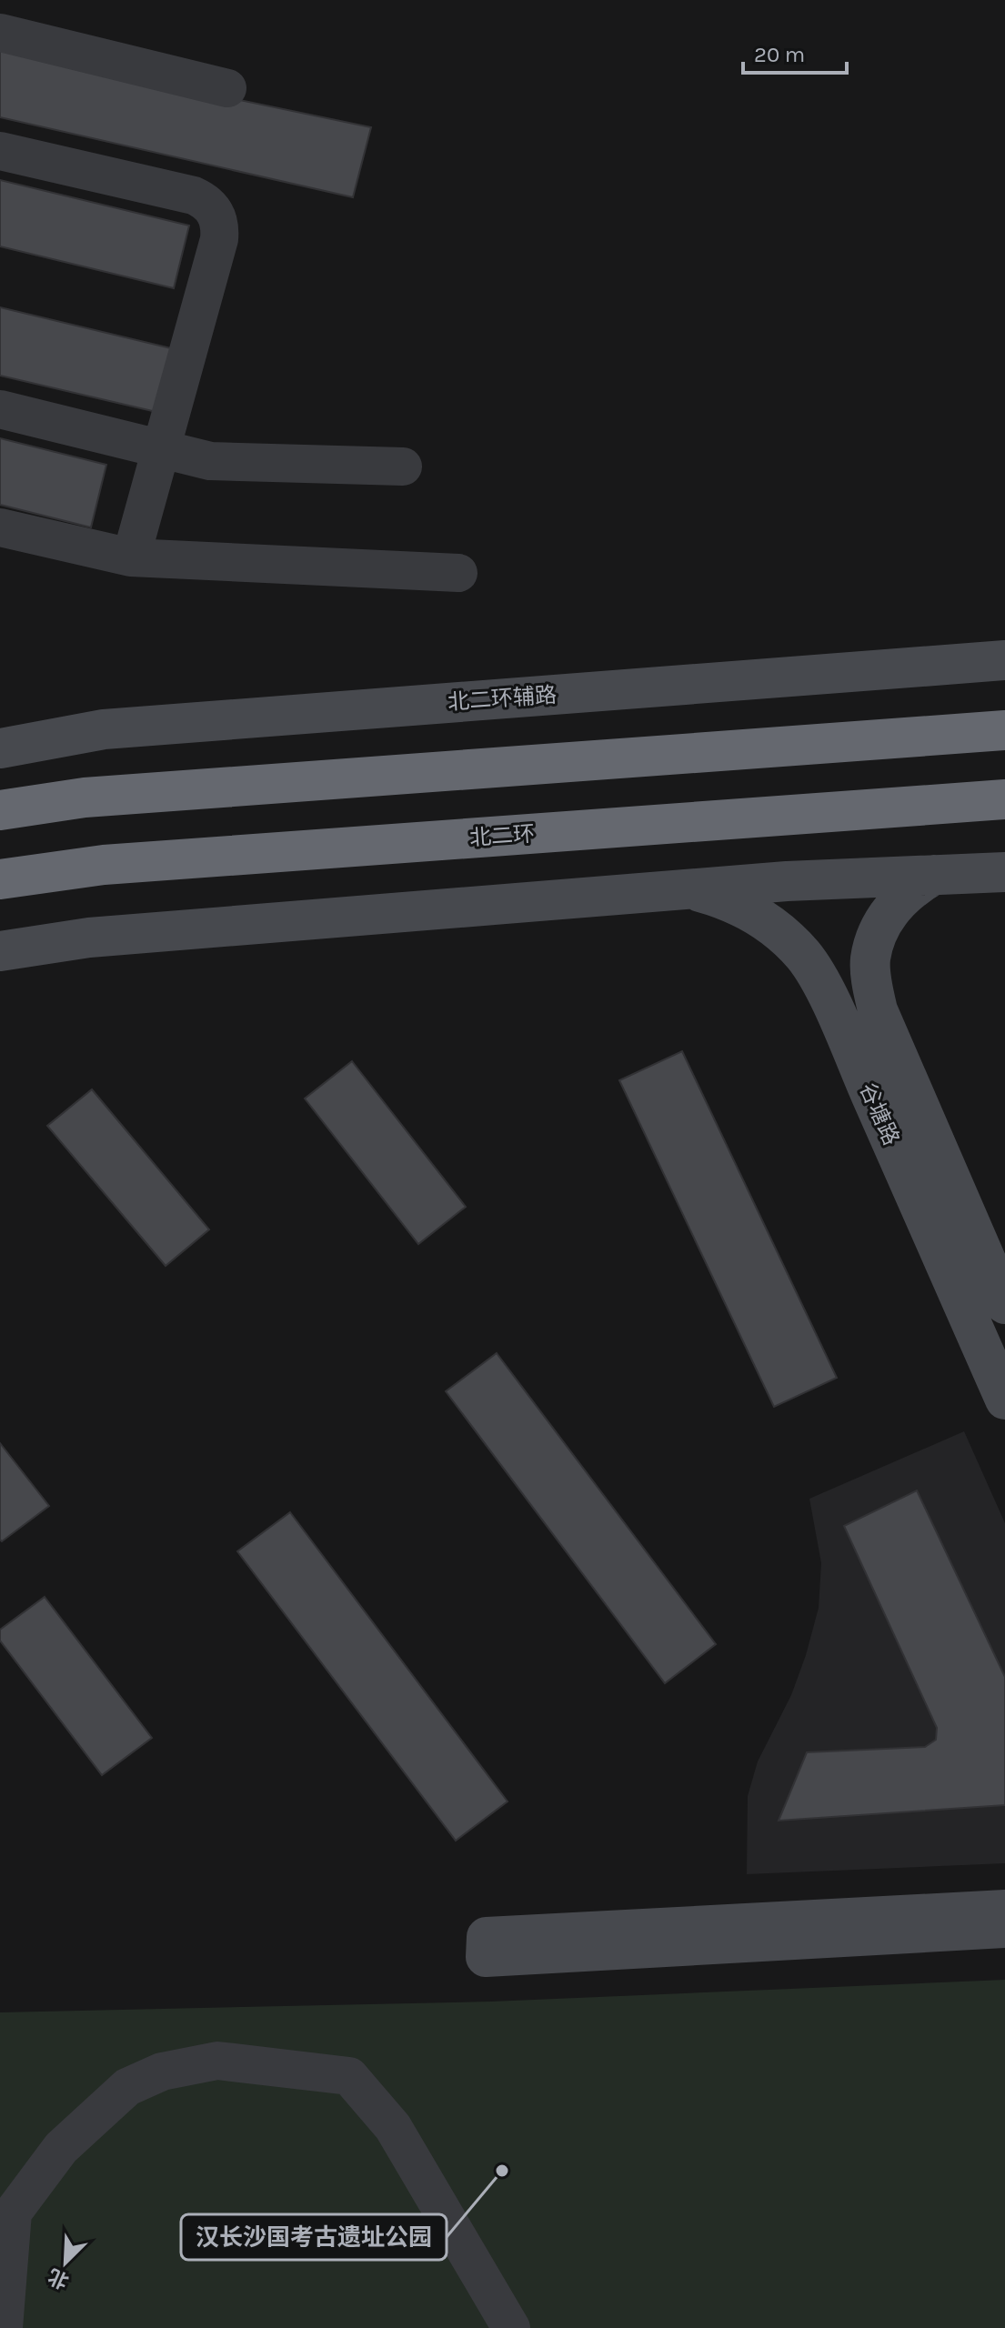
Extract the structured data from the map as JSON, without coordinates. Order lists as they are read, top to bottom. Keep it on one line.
{"streets":{"highway":["北二环"],"main road":["北二环辅路","谷塘路"]},"places":["汉长沙国考古遗址公园"],"scale_bar":"20 m","north":"bottom left"}
